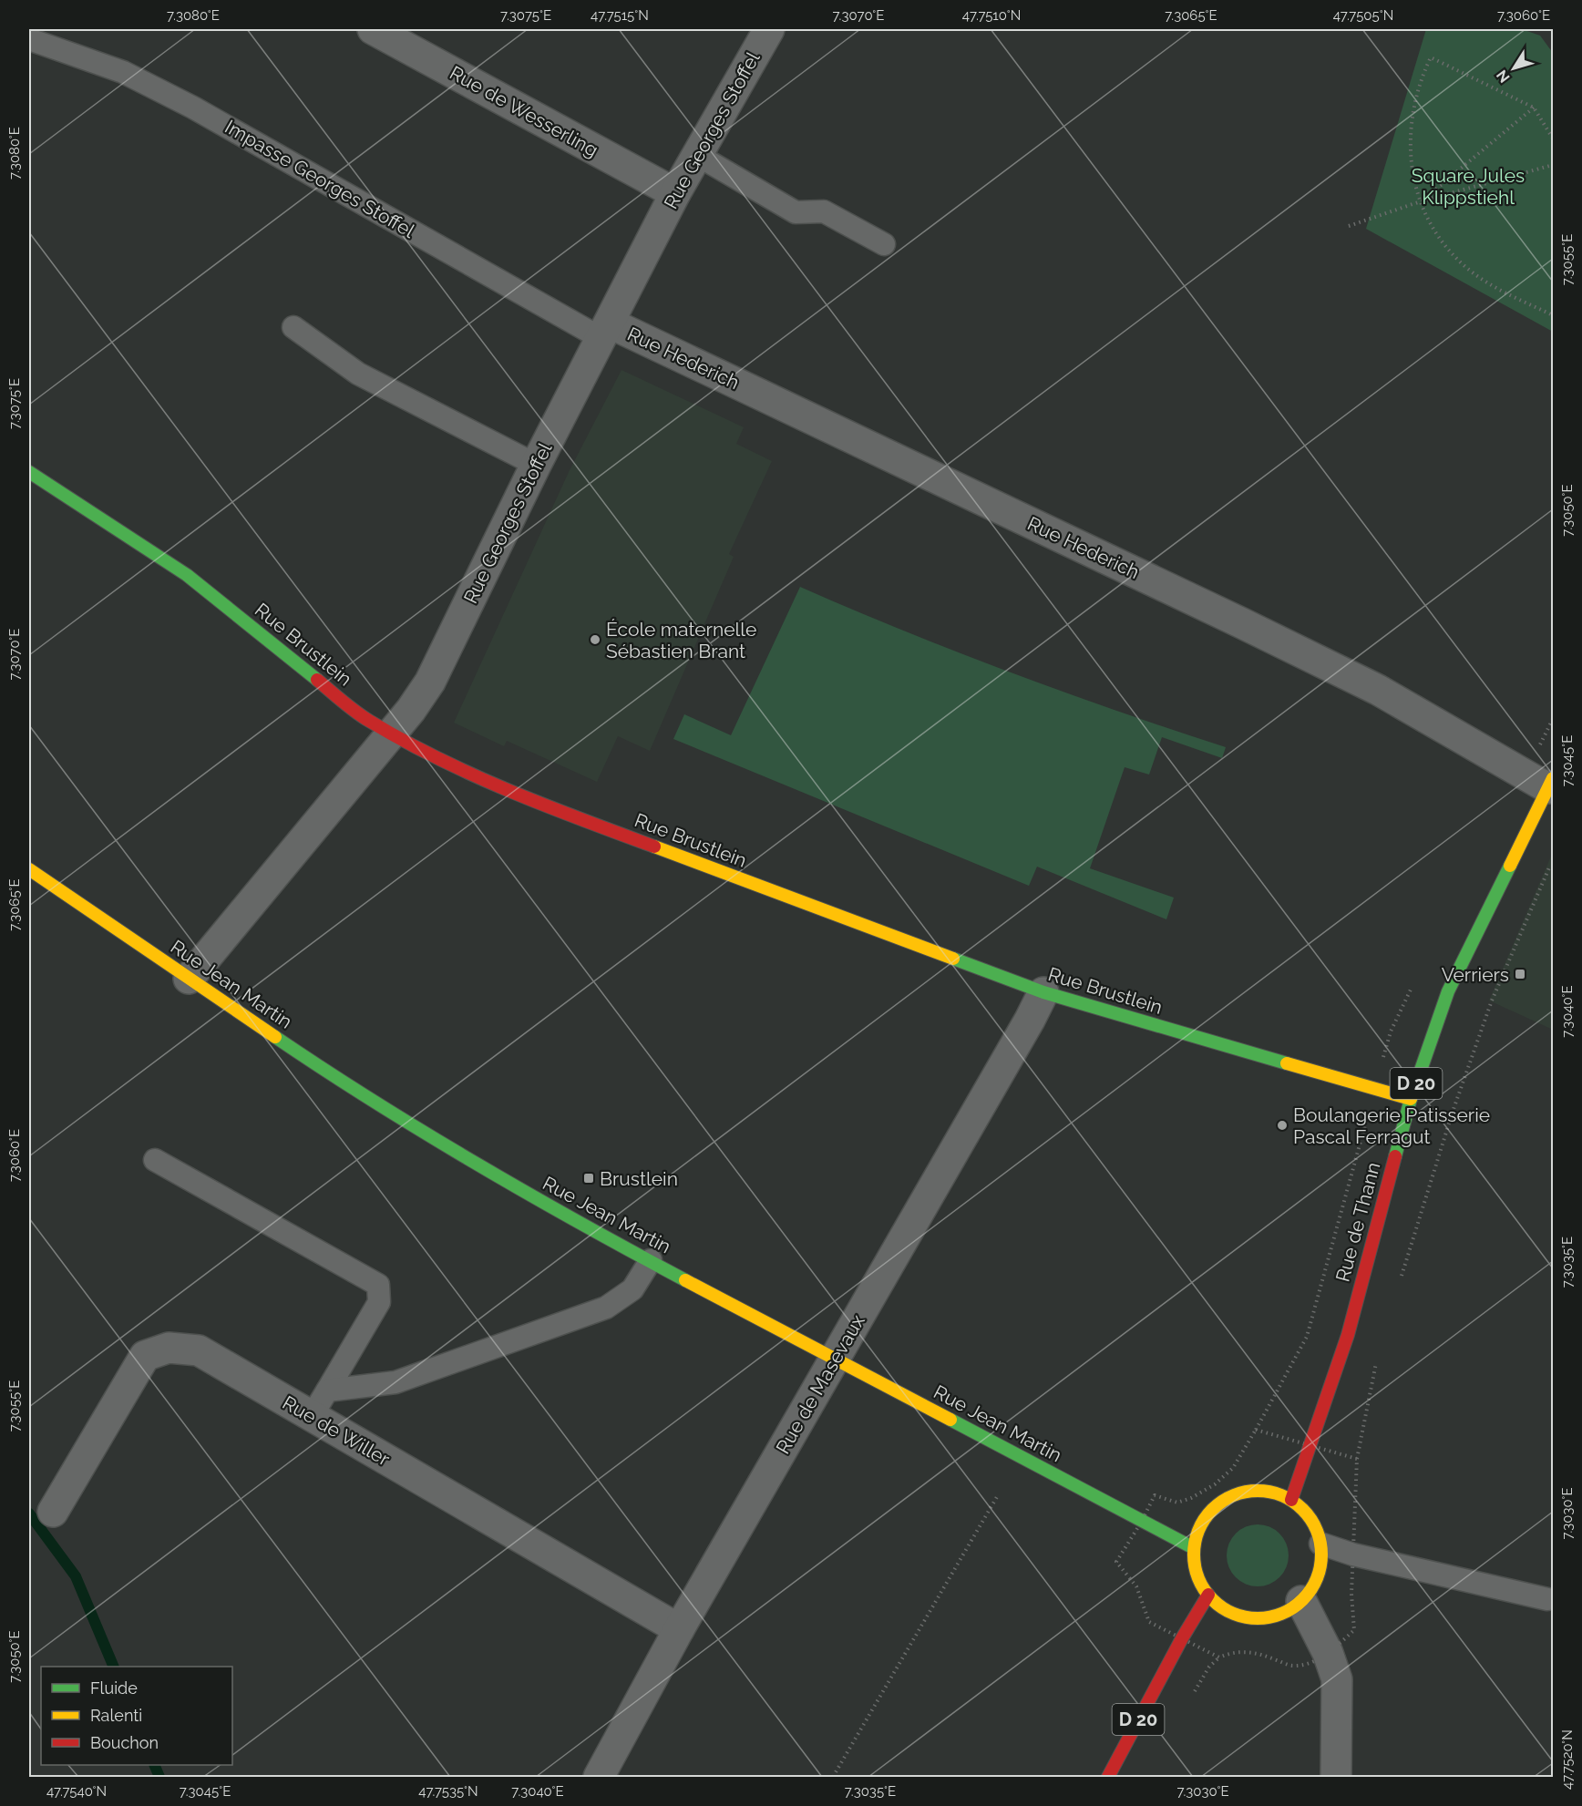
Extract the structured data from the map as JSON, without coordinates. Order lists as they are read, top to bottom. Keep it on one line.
{"streets":{"main road":["Rue Brustlein","Rue Jean Martin","D 20","Rue de Thann"],"street":["Rue de Wesserling","Rue Georges Stoffel","Rue Hederich","Rue de Masevaux","Rue de Willer"],"lane":["Impasse Georges Stoffel"]},"crossings":[["Rue de Wesserling","Rue Georges Stoffel"],["Rue Georges Stoffel","Impasse Georges Stoffel"],["Rue Georges Stoffel","Rue Hederich"],["Rue Georges Stoffel","Rue Brustlein"],["Rue Georges Stoffel","Rue Jean Martin"],["Impasse Georges Stoffel","Rue Hederich"],["Rue Hederich","Rue de Thann"],["Rue Brustlein","Rue de Thann"],["Rue Brustlein","Rue de Masevaux"],["Rue Jean Martin","D 20"],["Rue Jean Martin","Rue de Thann"],["Rue Jean Martin","Rue de Masevaux"],["D 20","Rue de Thann"],["Rue de Masevaux","Rue de Willer"]],"parks":["Square Jules Klippstiehl"],"places":{"other":["École maternelle Sébastien Brant","Boulangerie Patisserie Pascal Ferragut"],"transit":["Verriers","Brustlein"]},"legend":["Fluide","Ralenti","Bouchon"],"north":"bottom left","coordinates":["7.3080°E","7.3075°E","47.7515°N","7.3070°E","47.7510°N","7.3065°E","47.7505°N","7.3060°E","7.3055°E","7.3050°E","7.3045°E","7.3040°E","7.3035°E","7.3030°E","47.7520°N","47.7540°N","47.7535°N"]}
